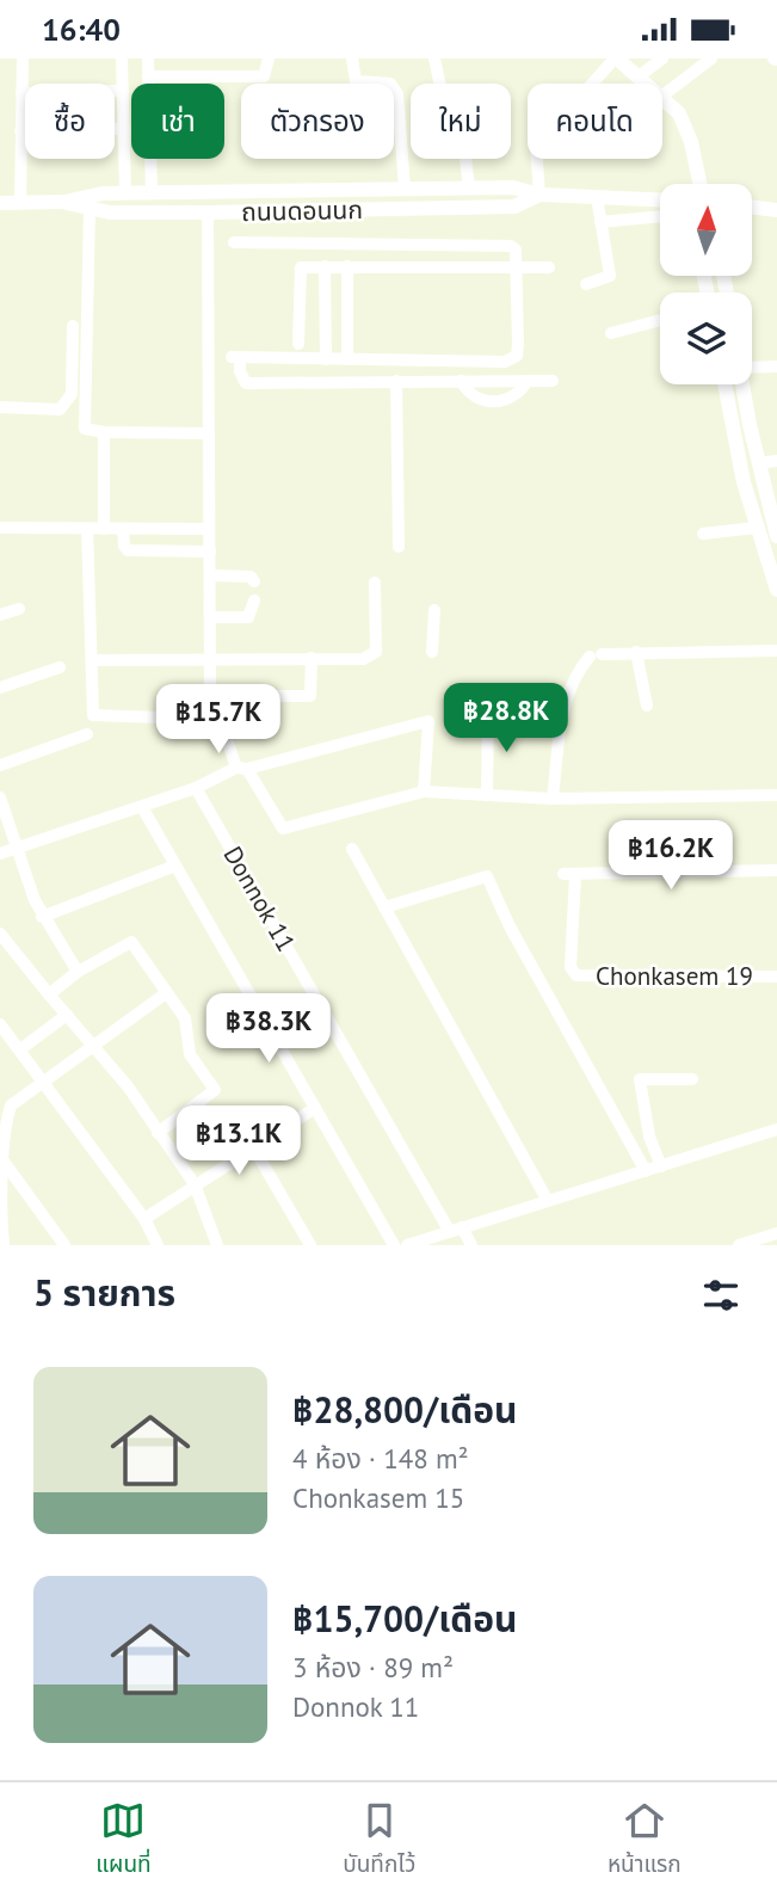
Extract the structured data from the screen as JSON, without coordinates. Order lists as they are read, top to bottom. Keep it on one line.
{"streets":{"main road":["ถนนดอนนก"],"street":["Donnok 11","Chonkasem 19"]},"north":"top","page":{"status":"16:40","chip":["ซื้อ","เช่า","ตัวกรอง","ใหม่","คอนโด"],"price":["฿28.8K","฿15.7K","฿16.2K","฿38.3K","฿13.1K"],"heading":"5 รายการ","list":[{"name":"฿28,800/เดือน","note":"4 ห้อง · 148 m² · Chonkasem 15"},{"name":"฿15,700/เดือน","note":"3 ห้อง · 89 m² · Donnok 11"}],"tabs":["แผนที่","บันทึกไว้","หน้าแรก"]}}
